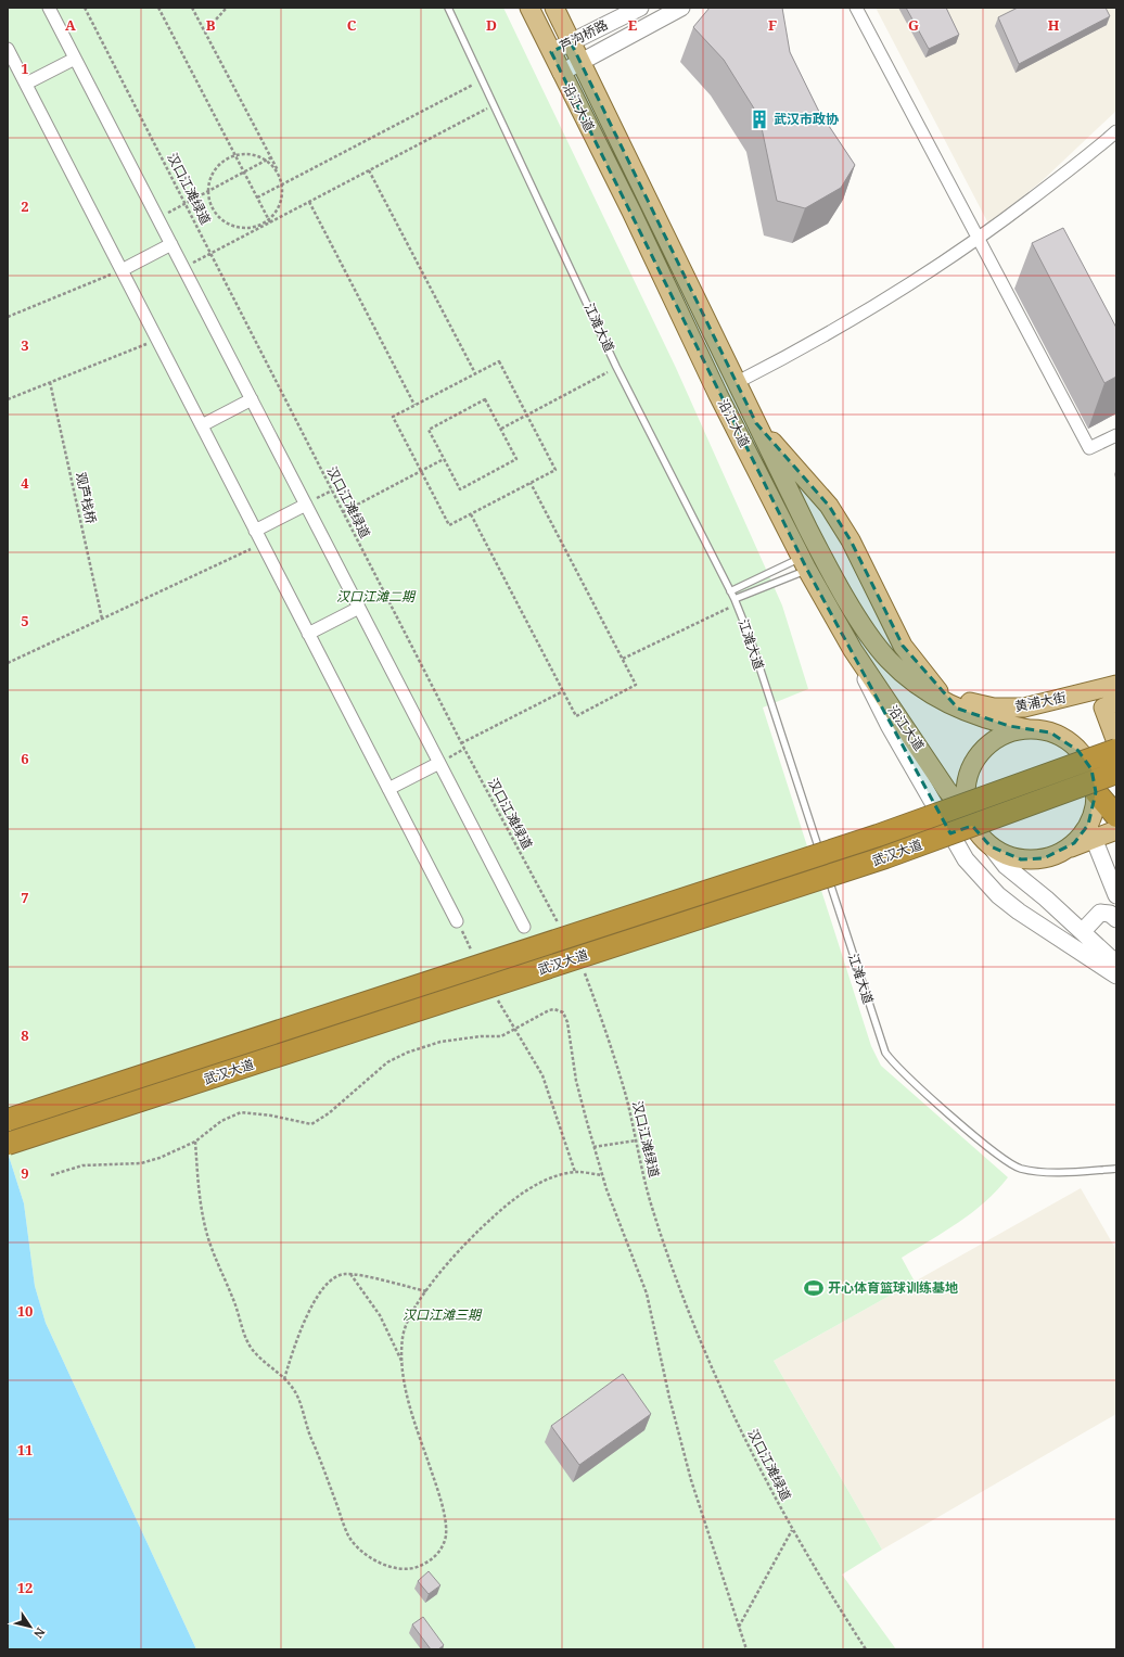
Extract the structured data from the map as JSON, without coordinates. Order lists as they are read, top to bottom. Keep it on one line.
{"streets":{"highway":["武汉大道"],"main road":["芦沟桥路","沿江大道","黄浦大街"],"lane":["江滩大道"],"path":["汉口江滩绿道","观芦栈桥"]},"crossings":[["芦沟桥路","沿江大道"]],"parks":["汉口江滩二期","汉口江滩三期"],"places":{"building":["武汉市政协"],"sports":["开心体育篮球训练基地"]},"north":"bottom right","grid":{"columns":["A","B","C","D","E","F","G","H"],"rows":["1","2","3","4","5","6","7","8","9","10","11","12"]}}
